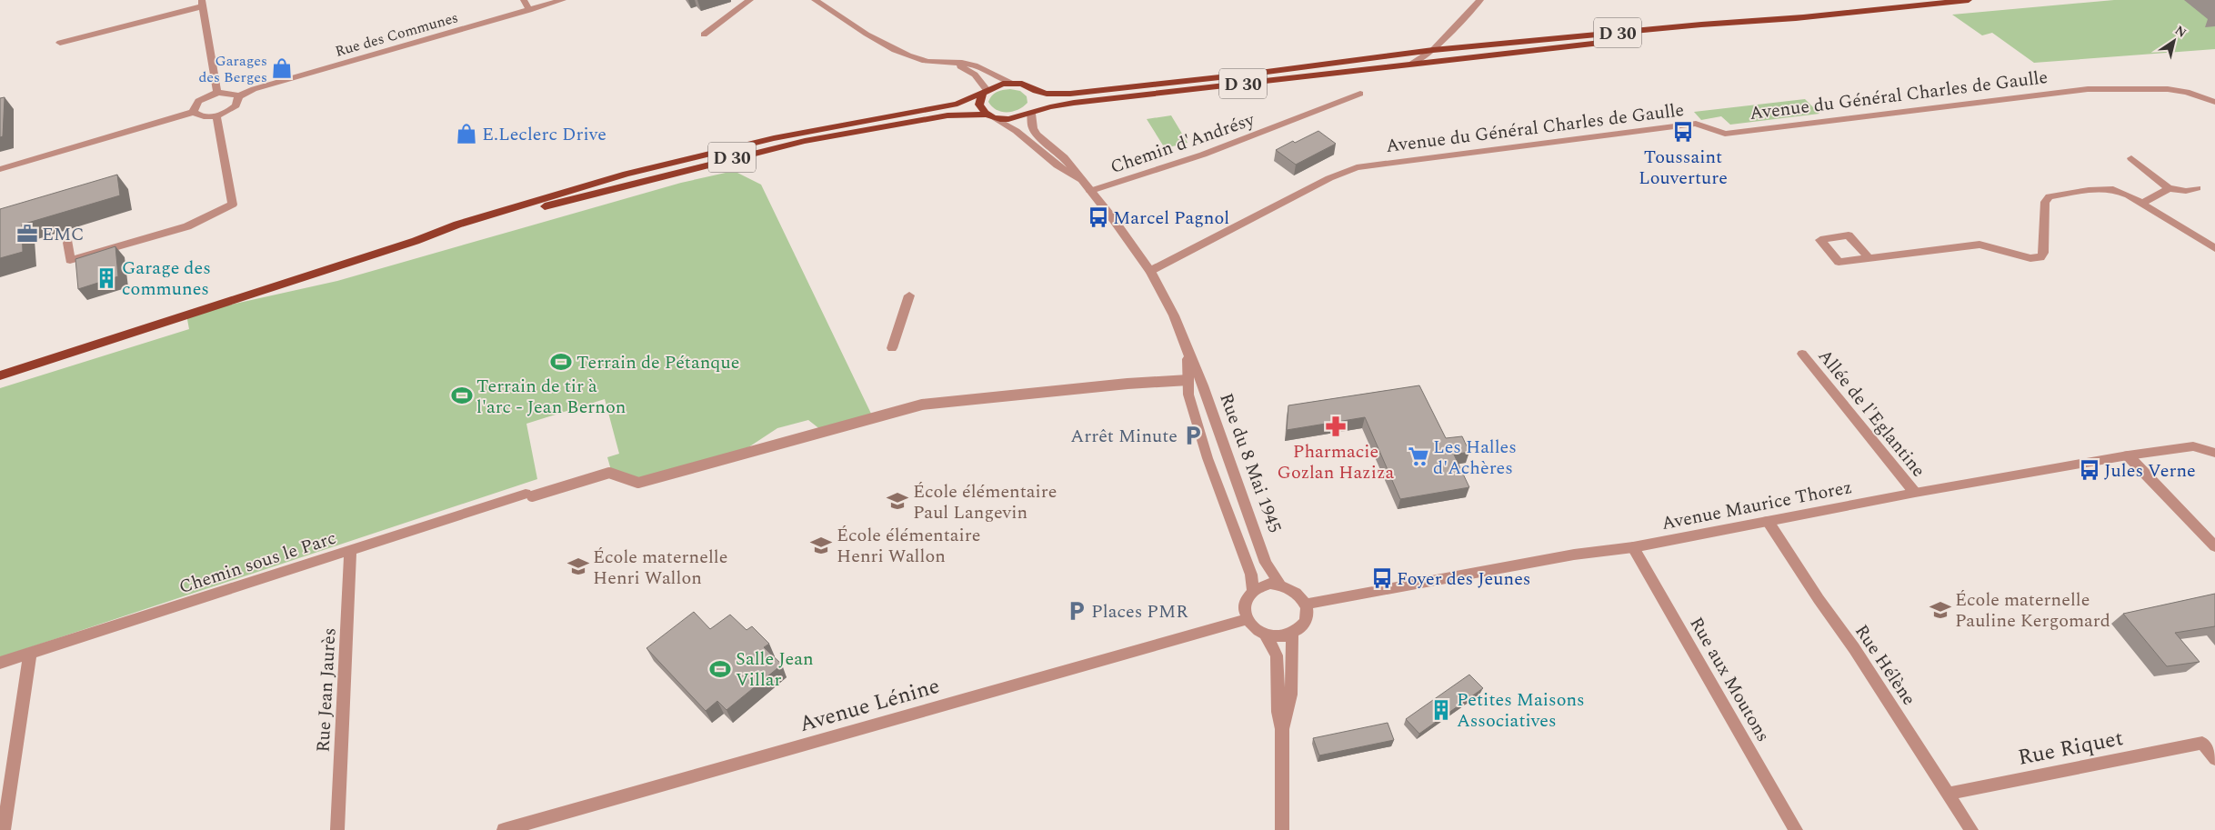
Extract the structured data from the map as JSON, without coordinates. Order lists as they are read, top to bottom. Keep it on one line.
{"streets":{"main road":["D 30"],"street":["Rue des Communes","Avenue du Général Charles de Gaulle","Chemin d'Andrésy","Allée de l'Eglantine","Rue du 8 Mai 1945","Avenue Maurice Thorez","Chemin sous le Parc","Rue Hélène","Rue aux Moutons","Rue Jean Jaurès","Avenue Lénine","Rue Riquet"]},"crossings":[["D 30","Rue du 8 Mai 1945"],["Avenue du Général Charles de Gaulle","Rue du 8 Mai 1945"],["Chemin d'Andrésy","Rue du 8 Mai 1945"],["Allée de l'Eglantine","Avenue Maurice Thorez"],["Rue du 8 Mai 1945","Avenue Maurice Thorez"],["Rue du 8 Mai 1945","Avenue Lénine"],["Avenue Maurice Thorez","Rue Hélène"],["Avenue Maurice Thorez","Rue aux Moutons"],["Avenue Maurice Thorez","Avenue Lénine"],["Chemin sous le Parc","Rue Jean Jaurès"],["Rue Hélène","Rue Riquet"]],"places":{"shop":["Garages des Berges","E.Leclerc Drive"],"bus stop":["Toussaint Louverture","Marcel Pagnol","Jules Verne","Foyer des Jeunes"],"office":["EMC"],"building":["Garage des communes","Petites Maisons Associatives"],"sports":["Terrain de Pétanque","Terrain de tir à l'arc - Jean Bernon","Salle Jean Villar"],"pharmacy":["Pharmacie Gozlan Haziza"],"parking":["Arrêt Minute","Places PMR"],"supermarket":["Les Halles d'Achères"],"school or university":["École élémentaire Paul Langevin","École élémentaire Henri Wallon","École maternelle Henri Wallon","École maternelle Pauline Kergomard"]},"north":"top right"}
